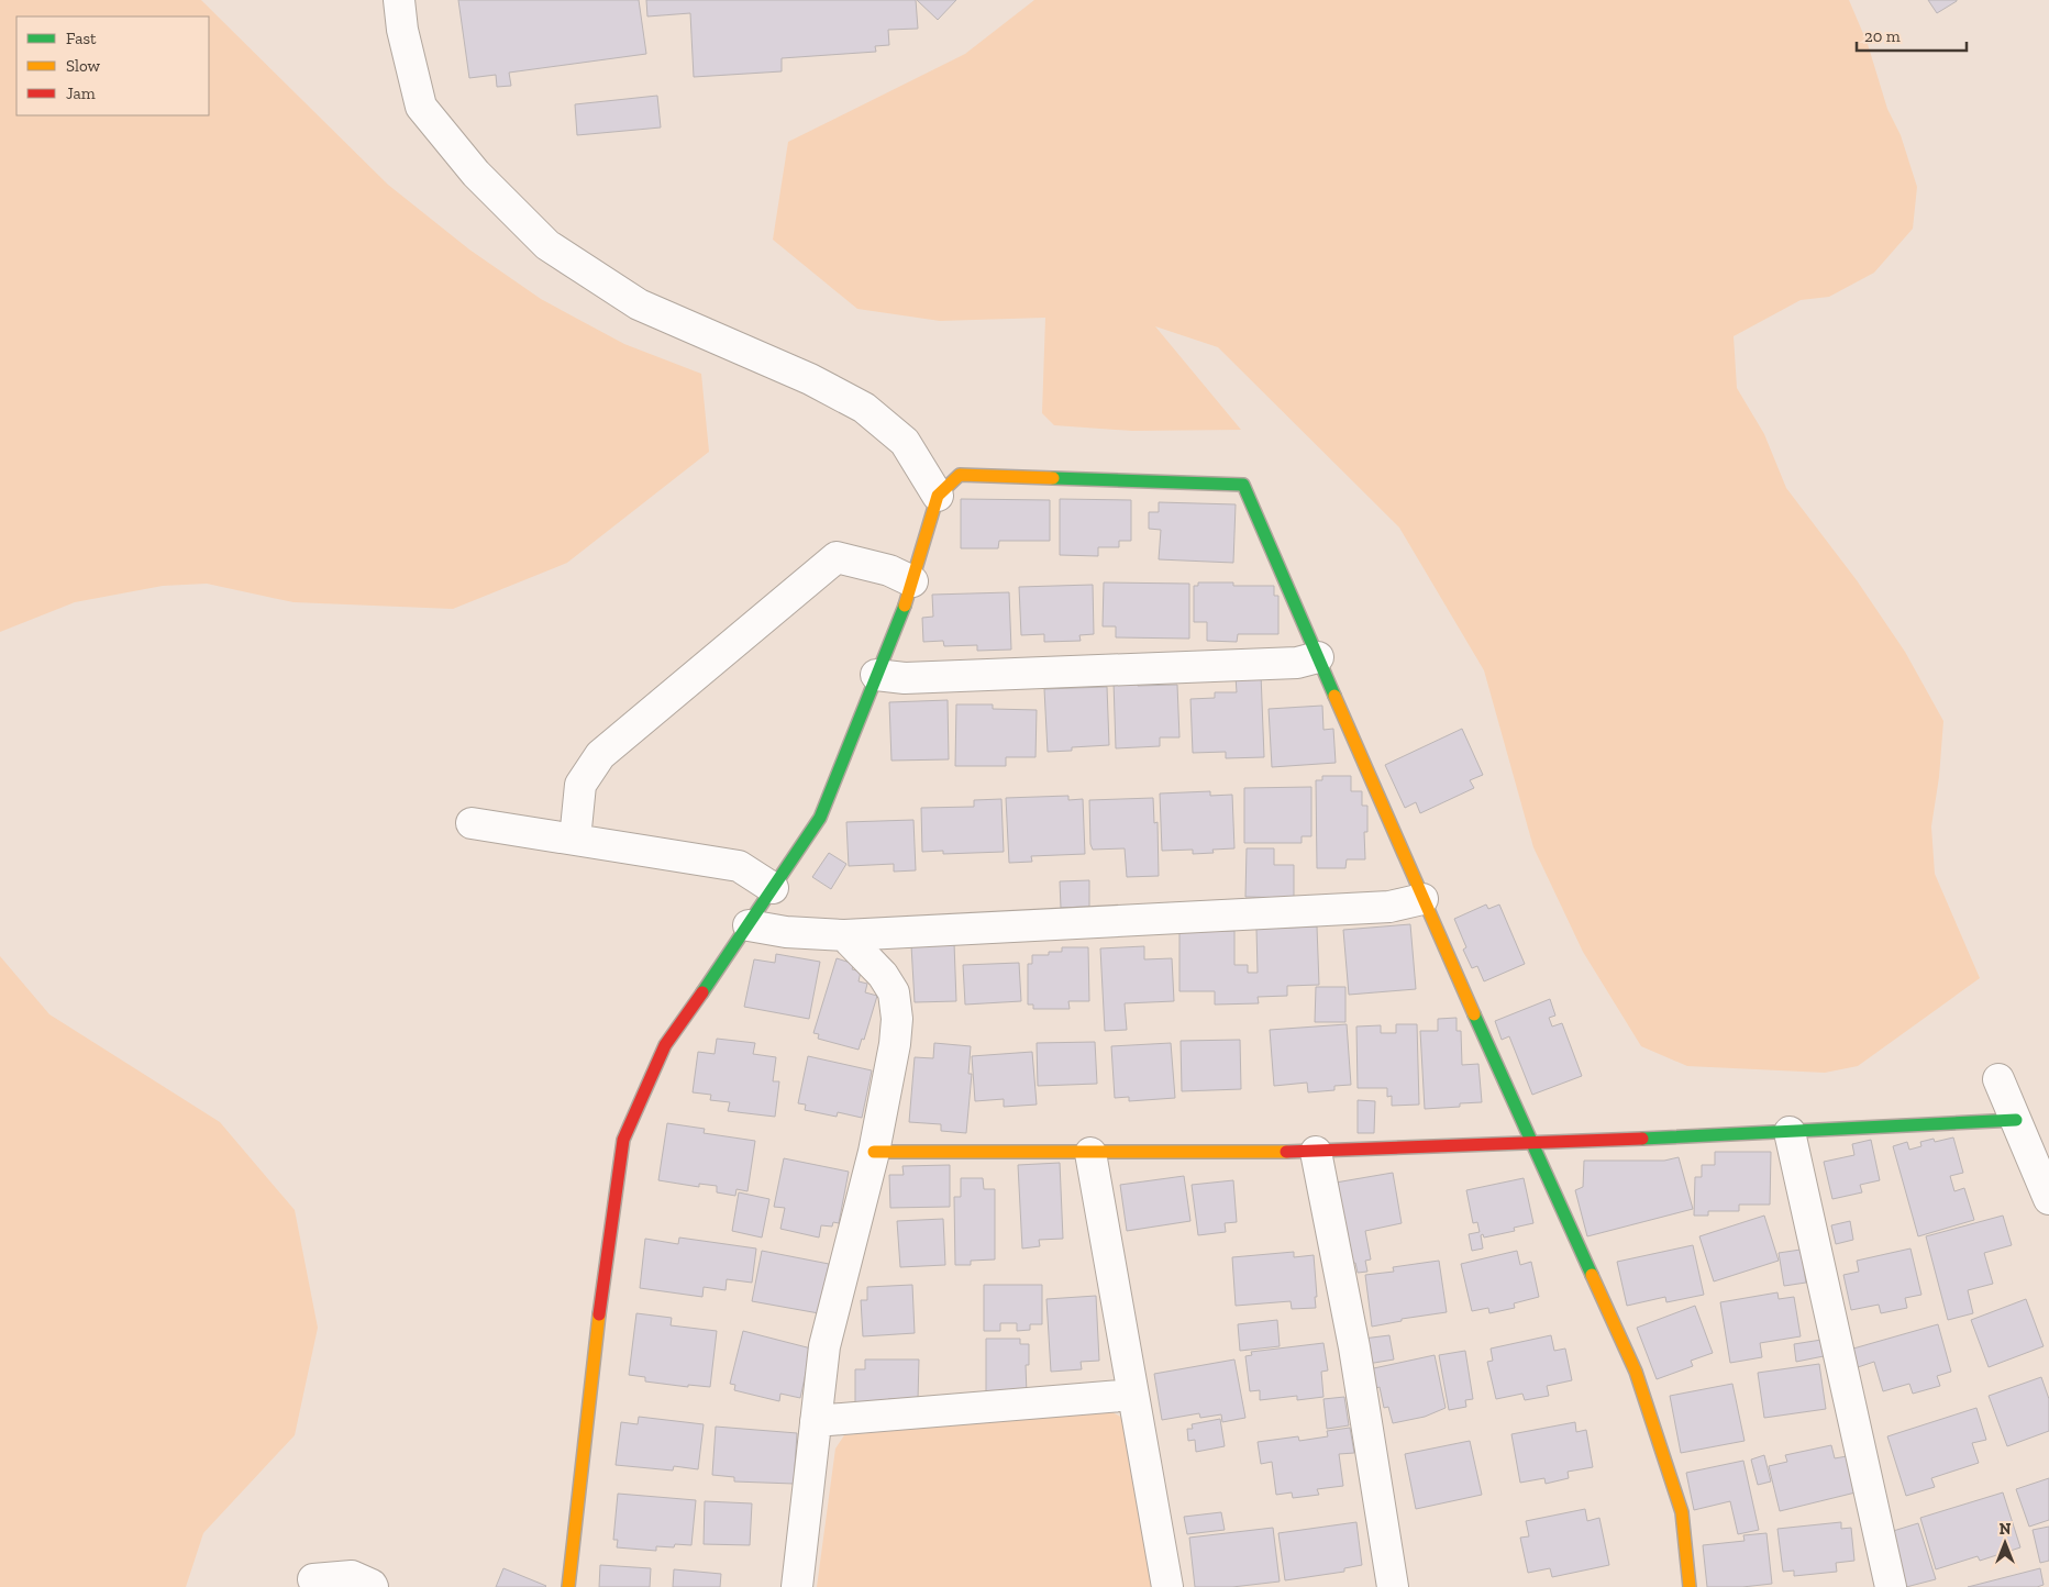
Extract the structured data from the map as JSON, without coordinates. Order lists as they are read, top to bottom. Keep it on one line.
{"legend":["Fast","Slow","Jam"],"scale_bar":"20 m","north":"top"}
